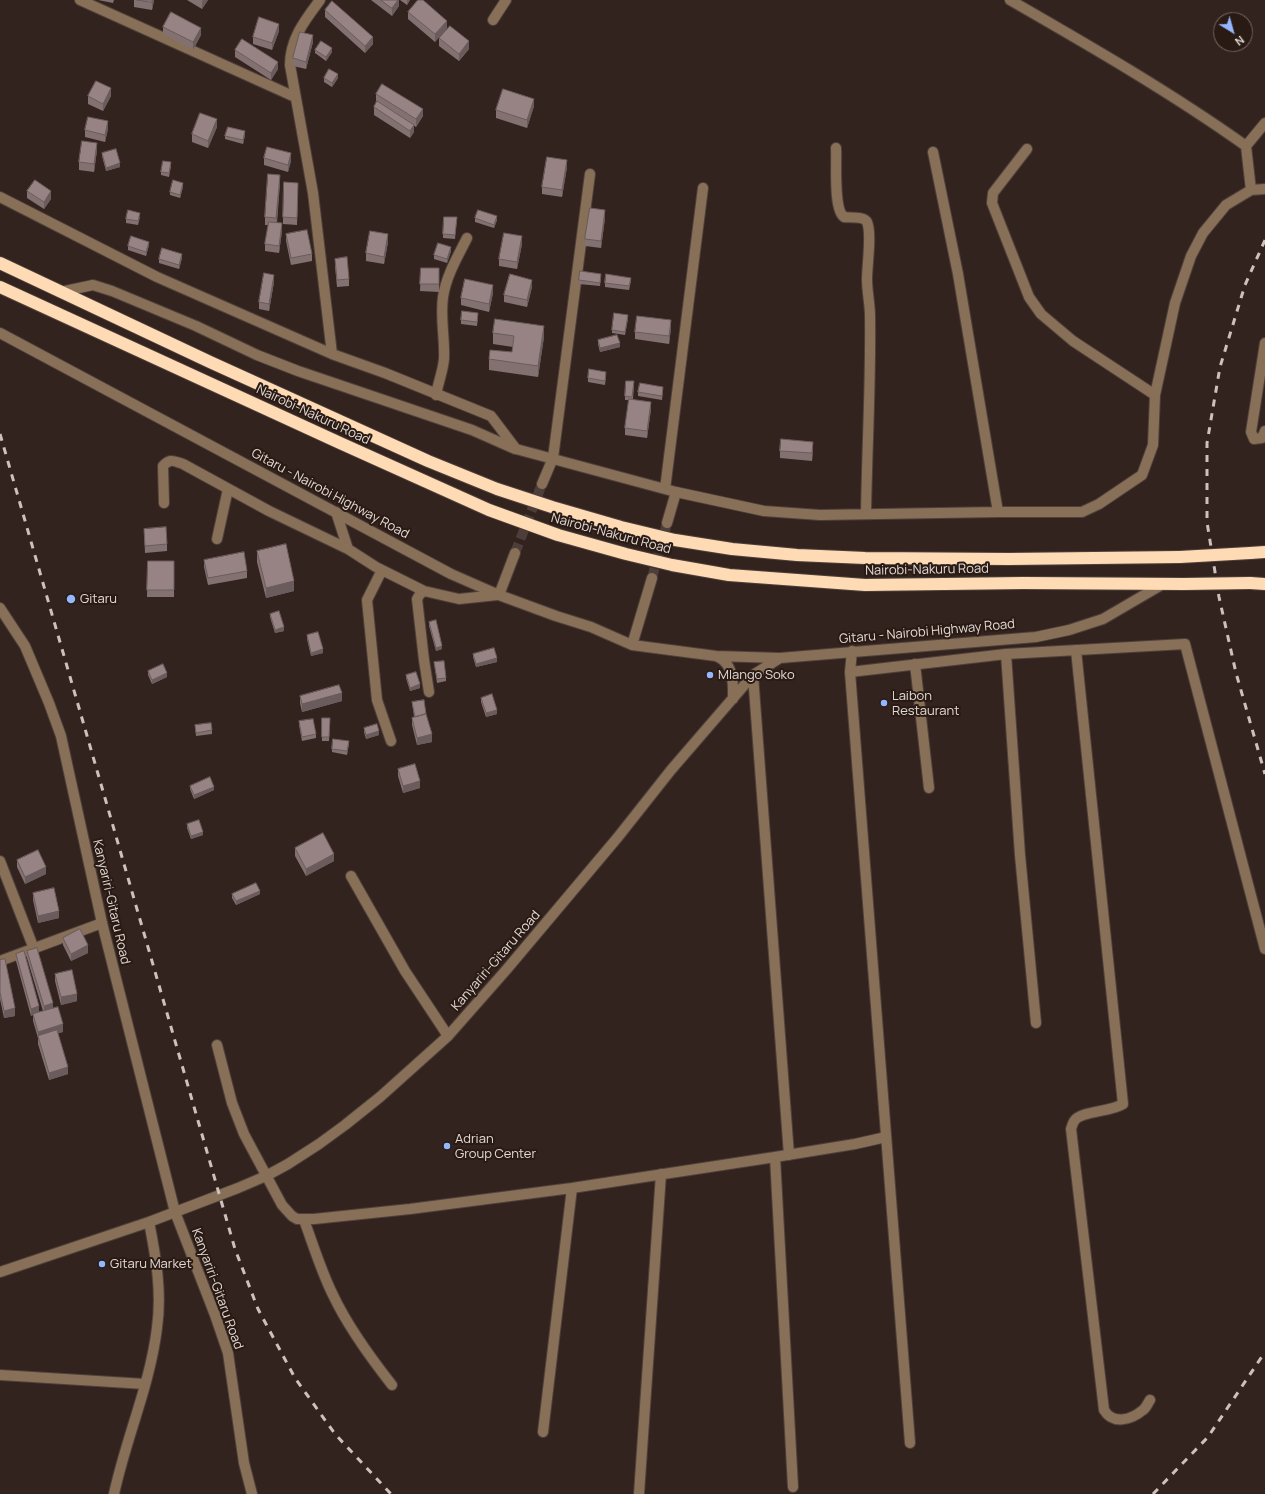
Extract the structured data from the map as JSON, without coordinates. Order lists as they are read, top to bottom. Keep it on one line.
{"streets":{"highway":["Nairobi-Nakuru Road"],"street":["Gitaru - Nairobi Highway Road","Kanyariri-Gitaru Road"]},"crossings":[["Nairobi-Nakuru Road","Gitaru - Nairobi Highway Road"],["Gitaru - Nairobi Highway Road","Kanyariri-Gitaru Road"]],"places":["Gitaru","Mlango Soko","Laibon Restaurant","Adrian Group Center","Gitaru Market"],"north":"bottom right"}
